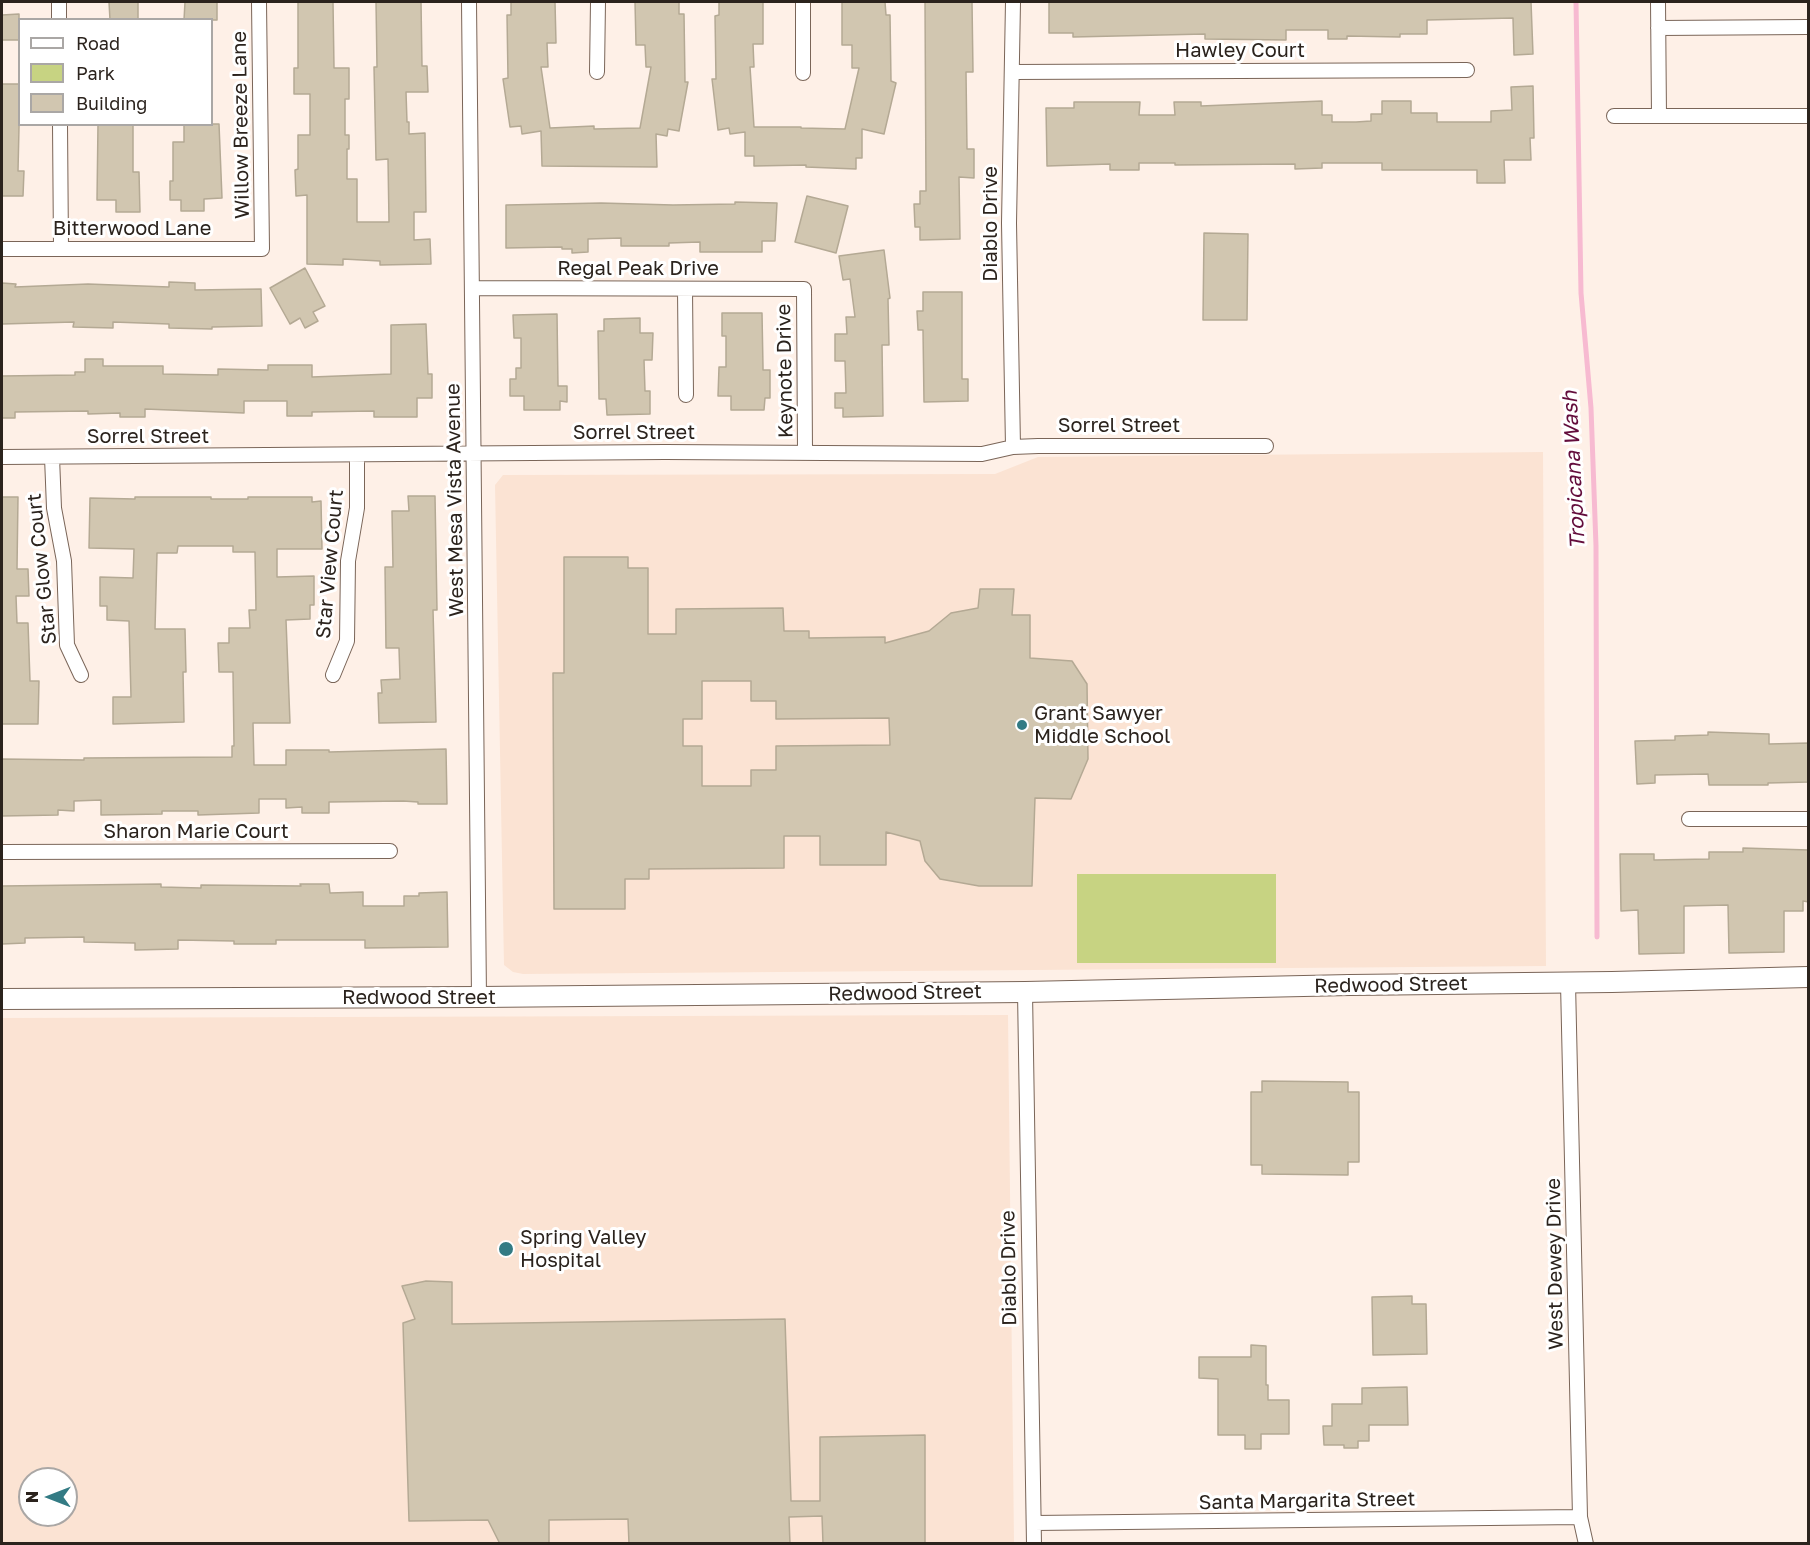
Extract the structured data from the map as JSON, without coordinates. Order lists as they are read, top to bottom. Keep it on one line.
{"streets":{"street":["Hawley Court","Willow Breeze Lane","Diablo Drive","Bitterwood Lane","Regal Peak Drive","Keynote Drive","Sorrel Street","West Mesa Vista Avenue","Star View Court","Star Glow Court","Sharon Marie Court","Redwood Street","West Dewey Drive","Santa Margarita Street"]},"crossings":[["Hawley Court","Diablo Drive"],["Willow Breeze Lane","Bitterwood Lane"],["Diablo Drive","Sorrel Street"],["Diablo Drive","Redwood Street"],["Diablo Drive","Santa Margarita Street"],["Regal Peak Drive","Keynote Drive"],["Regal Peak Drive","West Mesa Vista Avenue"],["Keynote Drive","Sorrel Street"],["Sorrel Street","West Mesa Vista Avenue"],["Sorrel Street","Star View Court"],["Sorrel Street","Star Glow Court"],["West Mesa Vista Avenue","Redwood Street"],["Redwood Street","West Dewey Drive"],["West Dewey Drive","Santa Margarita Street"]],"water":["Tropicana Wash"],"places":["Grant Sawyer Middle School","Spring Valley Hospital"],"legend":["Road","Park","Building"],"north":"left"}
